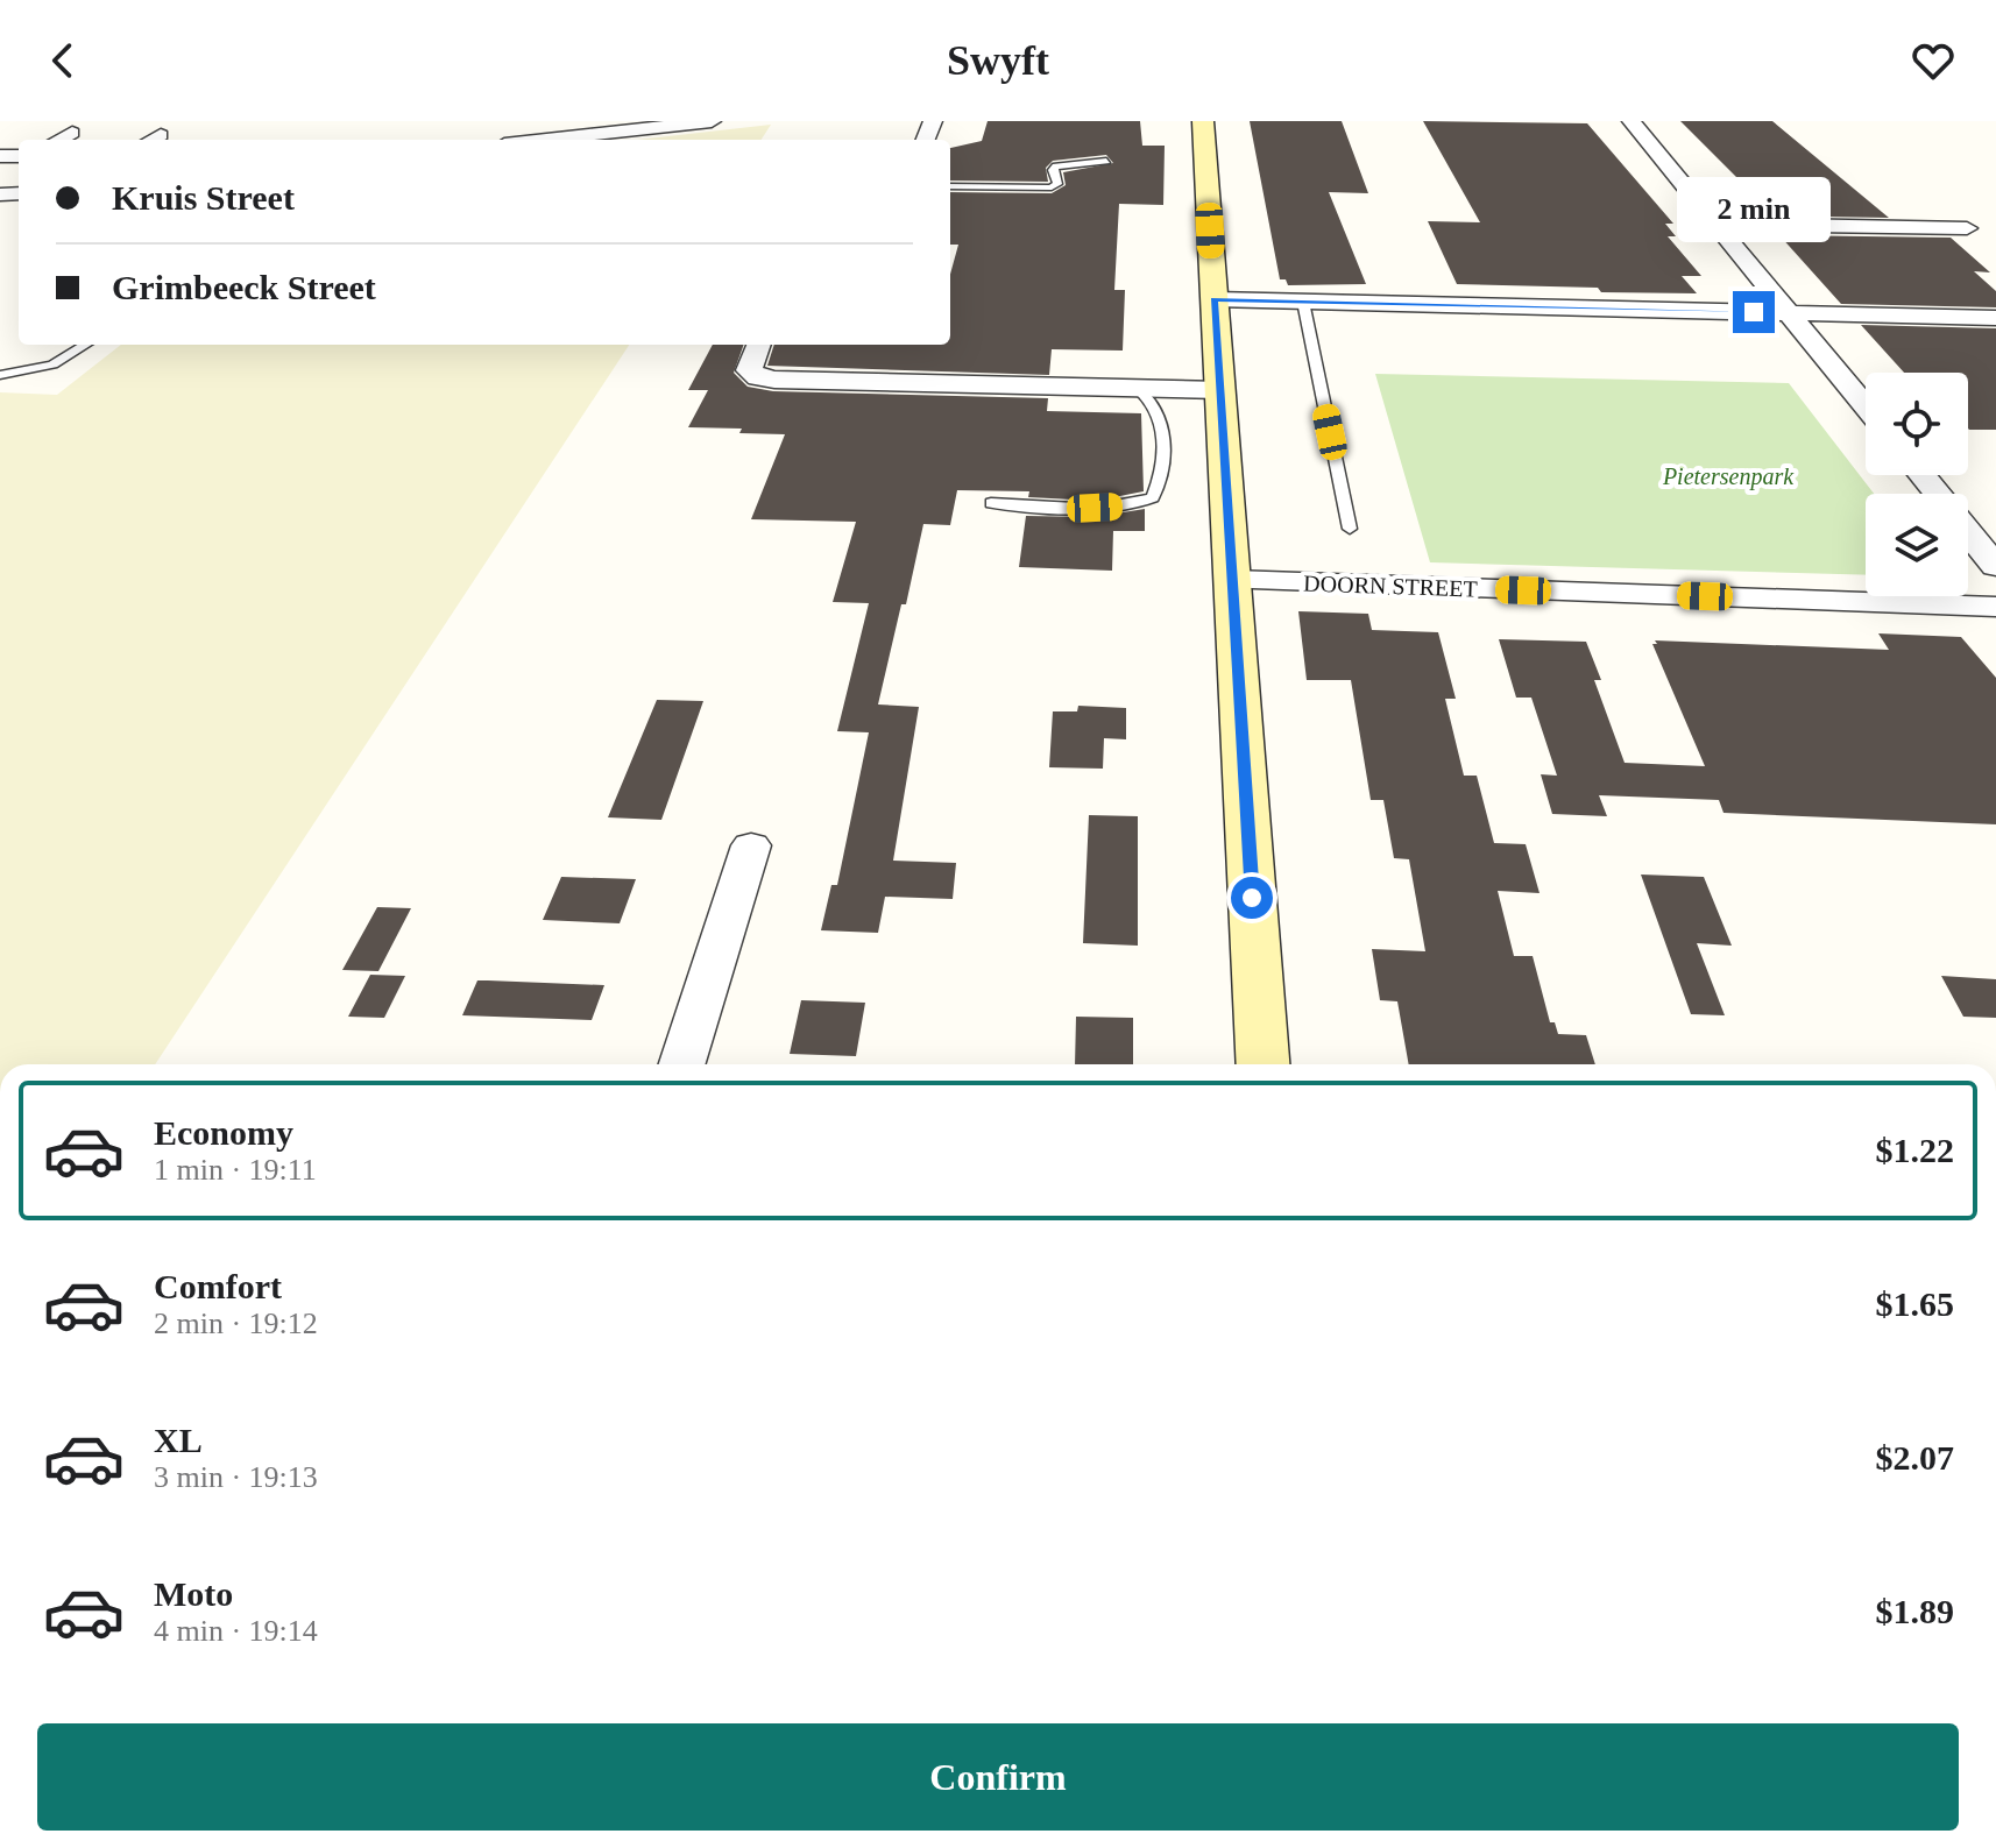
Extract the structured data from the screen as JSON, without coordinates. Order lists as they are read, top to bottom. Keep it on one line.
{"streets":{"street":["DOORN STREET"]},"parks":["Pietersenpark"],"page":{"header":"Swyft","banner":["Kruis Street","Grimbeeck Street"],"bubble":"2 min","list":[{"name":"Economy","note":"1 min · 19:11","value":"$1.22"},{"name":"Comfort","note":"2 min · 19:12","value":"$1.65"},{"name":"XL","note":"3 min · 19:13","value":"$2.07"},{"name":"Moto","note":"4 min · 19:14","value":"$1.89"}],"buttons":"Confirm"}}
